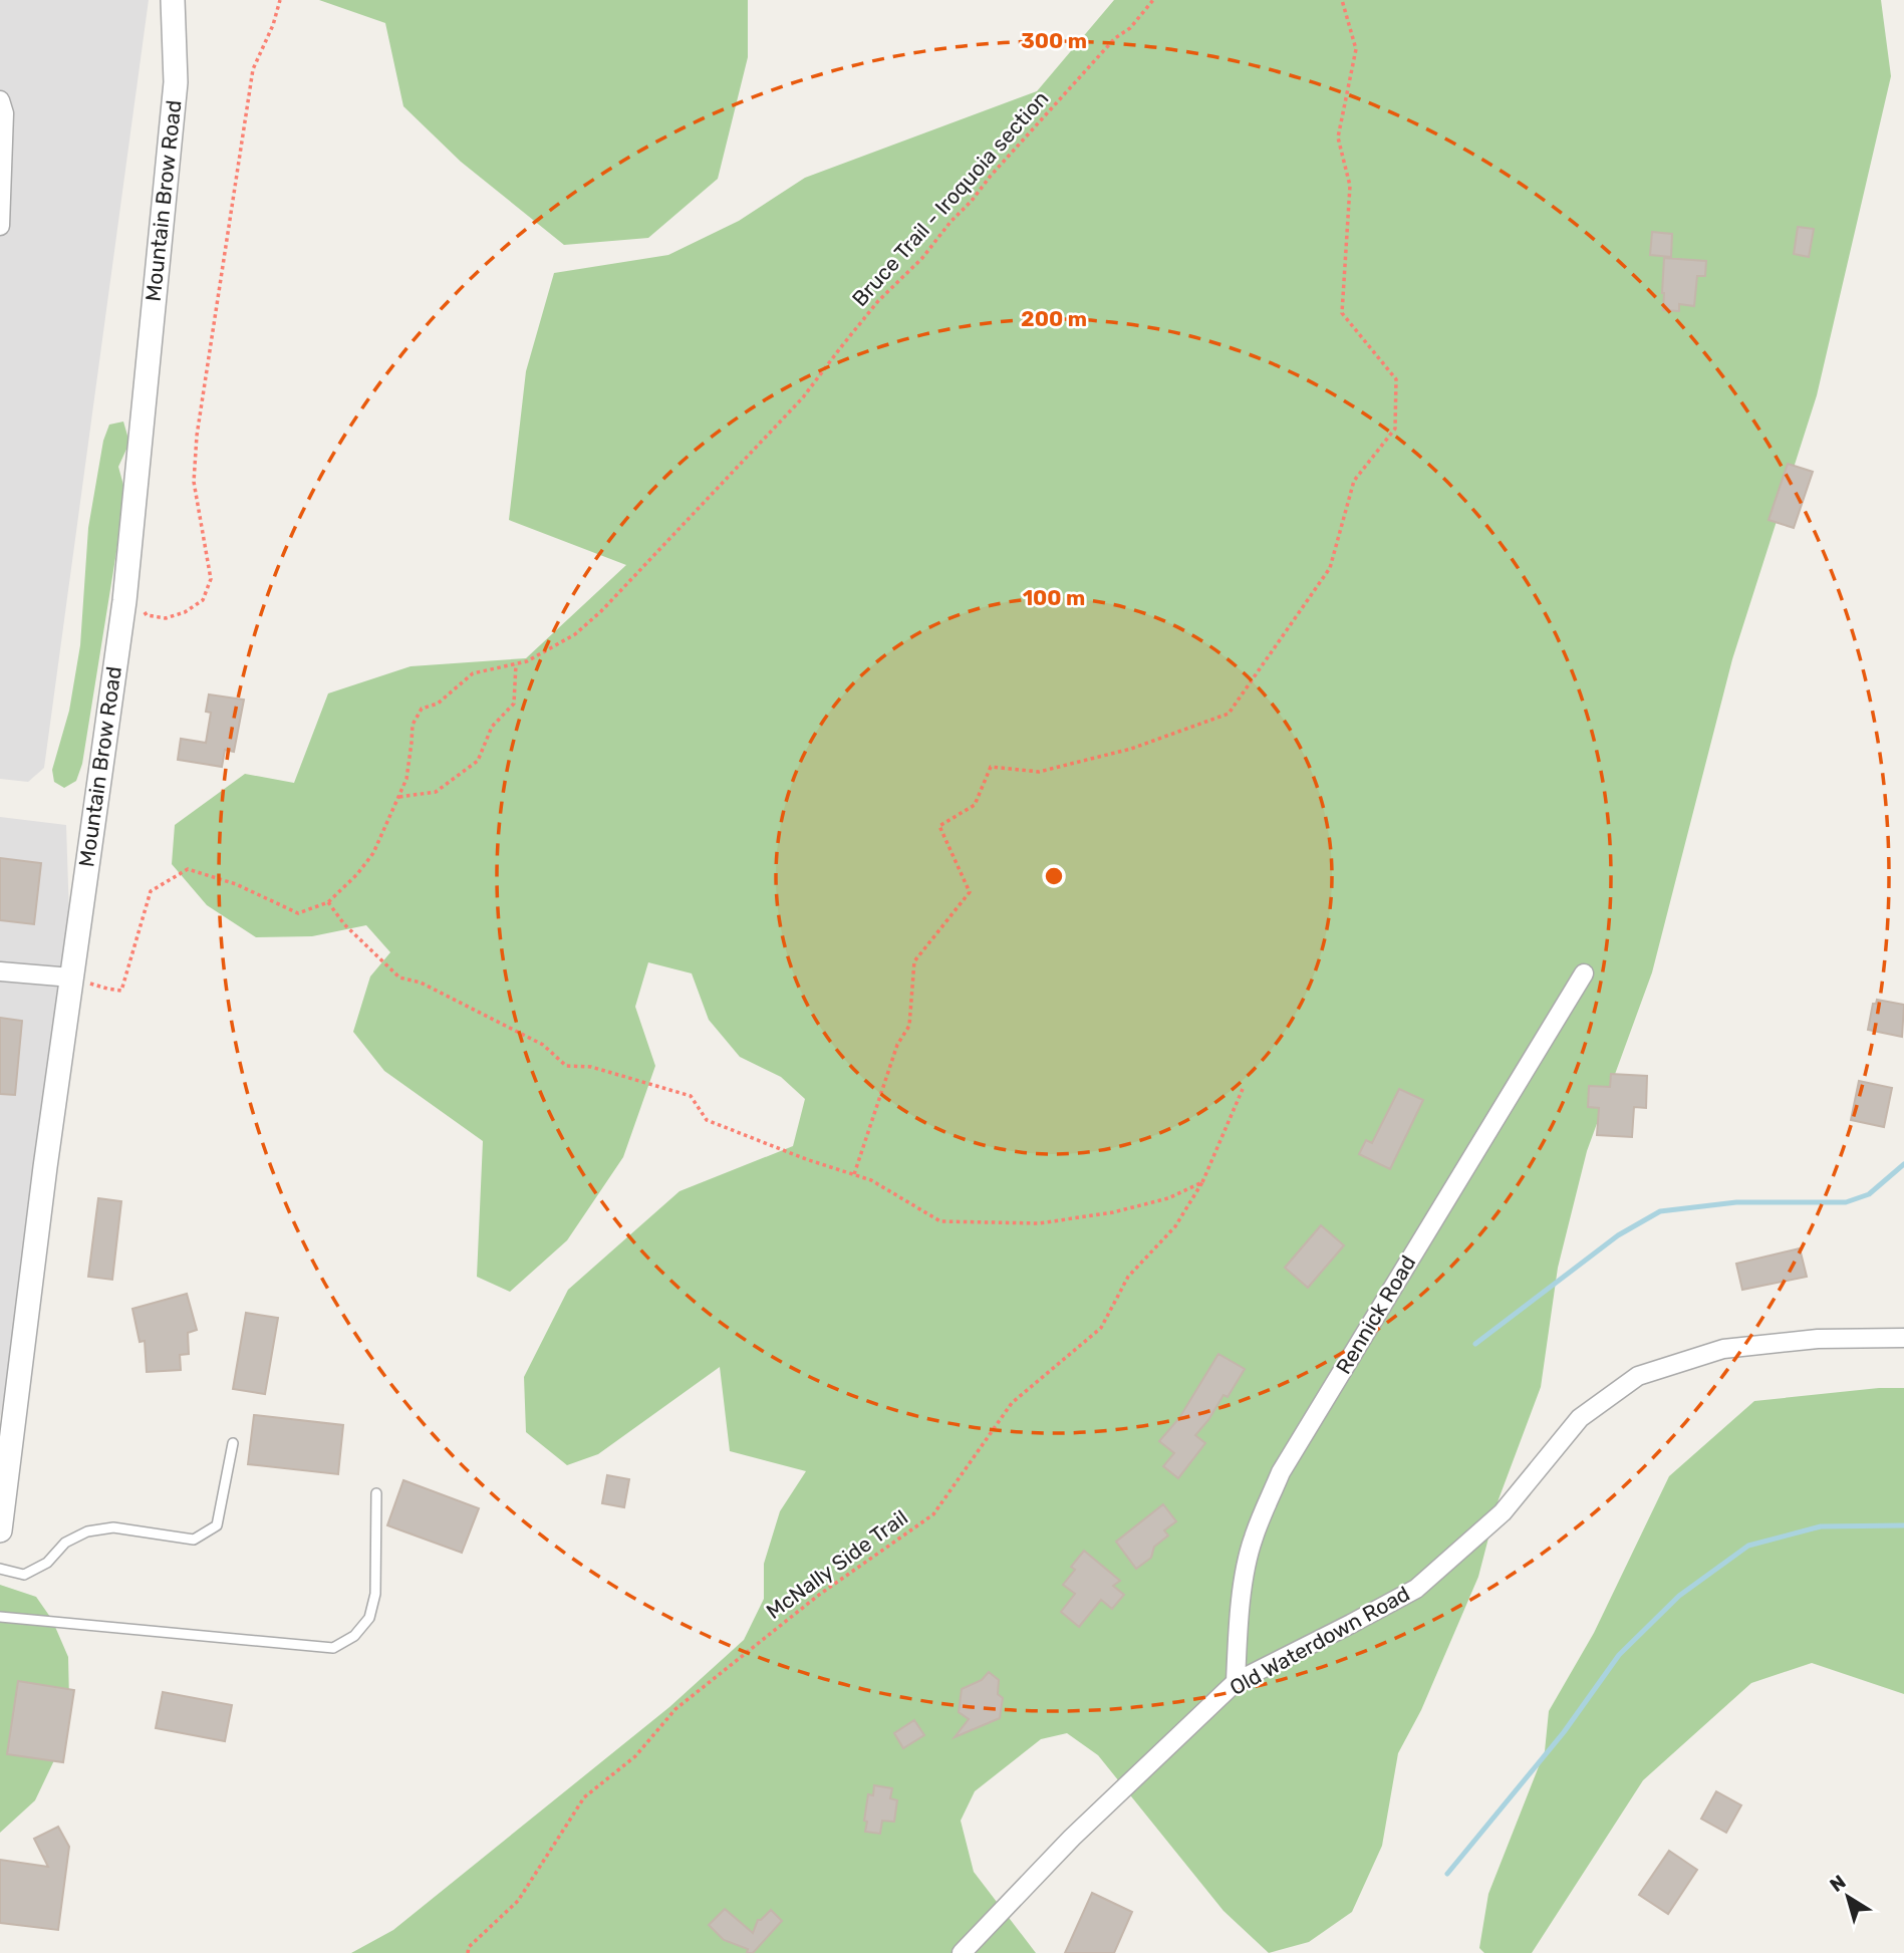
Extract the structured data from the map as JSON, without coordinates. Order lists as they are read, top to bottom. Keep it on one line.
{"streets":{"street":["Mountain Brow Road","Rennick Road","Old Waterdown Road"],"path":["Bruce Trail - Iroquoia section","McNally Side Trail"]},"crossings":[["Rennick Road","Old Waterdown Road"]],"north":"top left","rings":["300 m","200 m","100 m"]}
